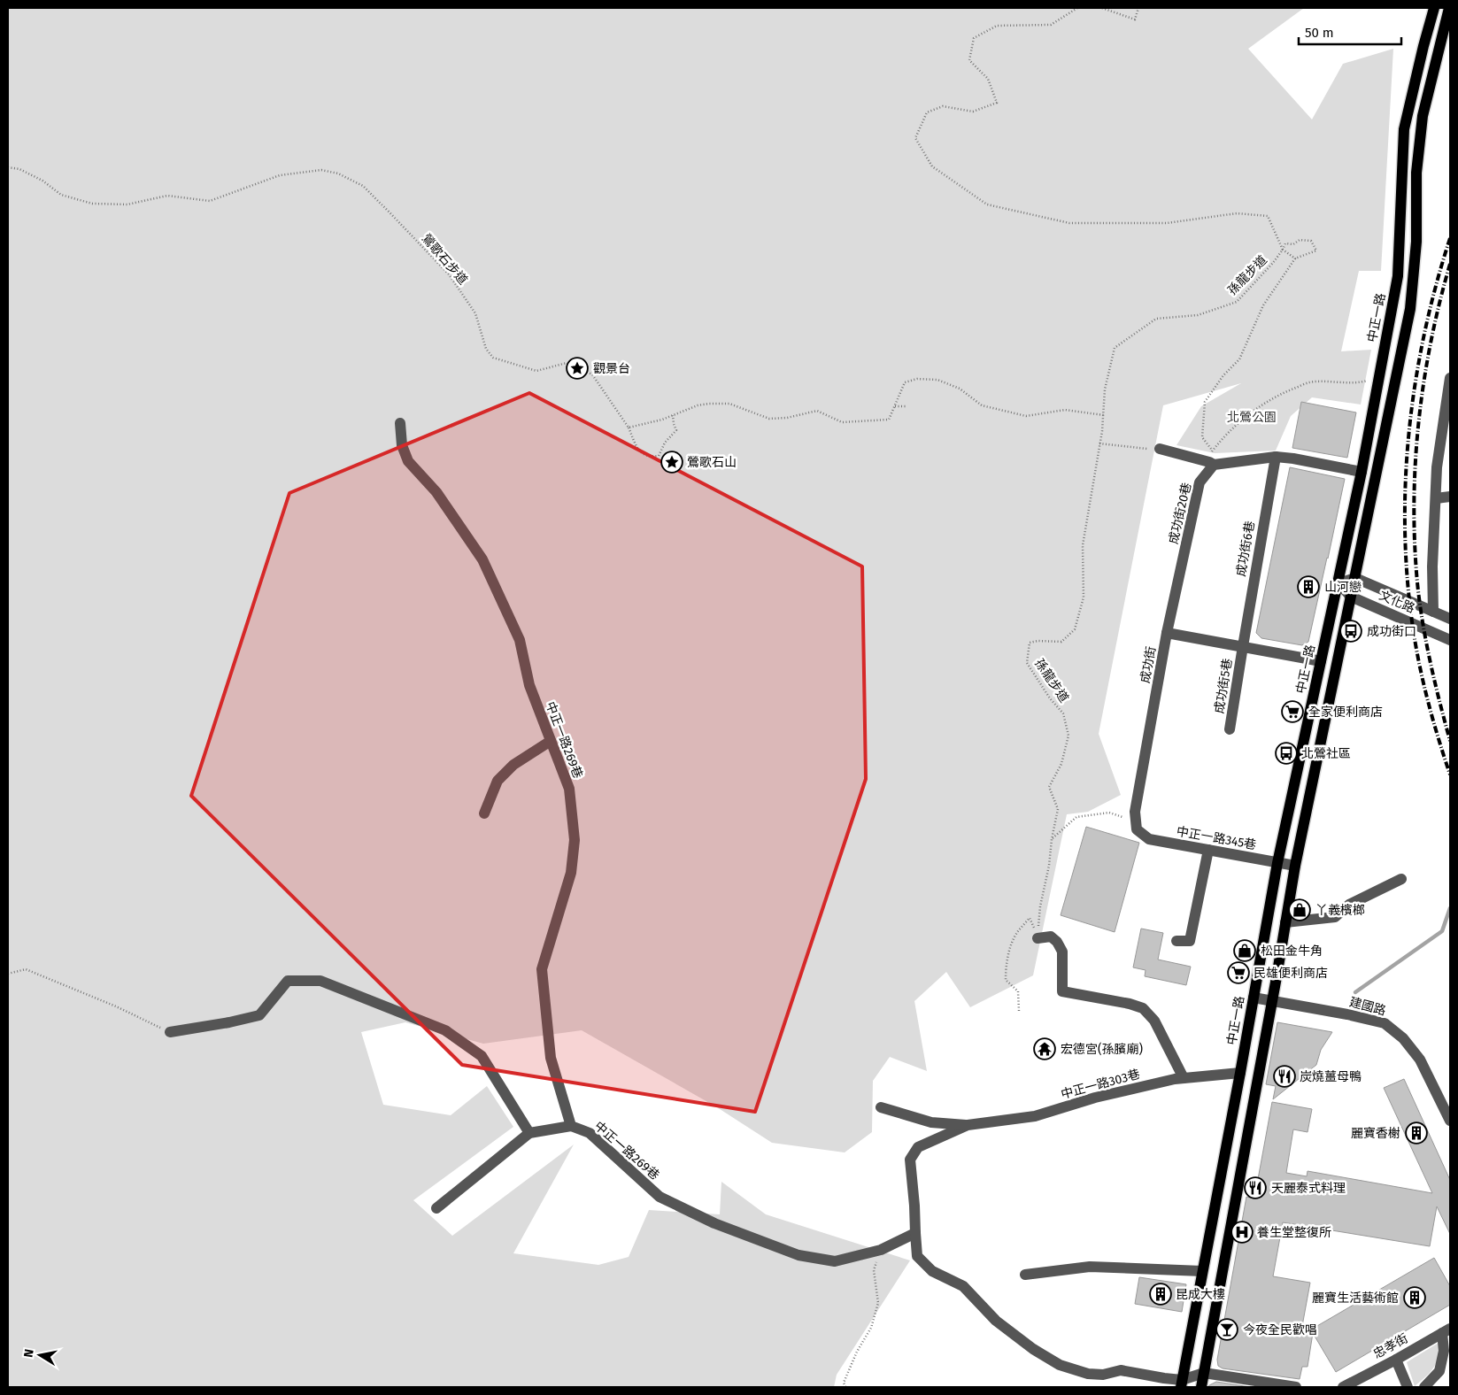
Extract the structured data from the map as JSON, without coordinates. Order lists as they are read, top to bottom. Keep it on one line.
{"streets":{"main road":["中正一路"],"street":["成功街20巷","成功街6巷","文化路","成功街","成功街5巷","中正一路269巷","中正一路345巷","建國路","中正一路303巷","忠孝街"],"path":["鶯歌石步道","孫龍步道"]},"crossings":[["中正一路","文化路"],["中正一路","成功街"],["中正一路","中正一路345巷"],["中正一路","建國路"],["中正一路","中正一路303巷"],["成功街20巷","成功街"],["成功街6巷","成功街"],["成功街6巷","成功街5巷"],["成功街","成功街5巷"],["成功街","中正一路345巷"],["中正一路269巷","中正一路303巷"]],"parks":["北鶯公園"],"places":{"place":["觀景台","鶯歌石山"],"building":["山河戀","麗寶香榭","昆成大樓","麗寶生活藝術館"],"bus stop":["成功街口","北鶯社區"],"supermarket":["全家便利商店","民雄便利商店"],"shop":["丫義檳榔","松田金牛角"],"temple":["宏德宮(孫臏廟)"],"restaurant":["炭燒薑母鴨","天麗泰式料理"],"hospital":["養生堂整復所"],"bar":["今夜全民歡唱"]},"scale_bar":"50 m","north":"left"}
